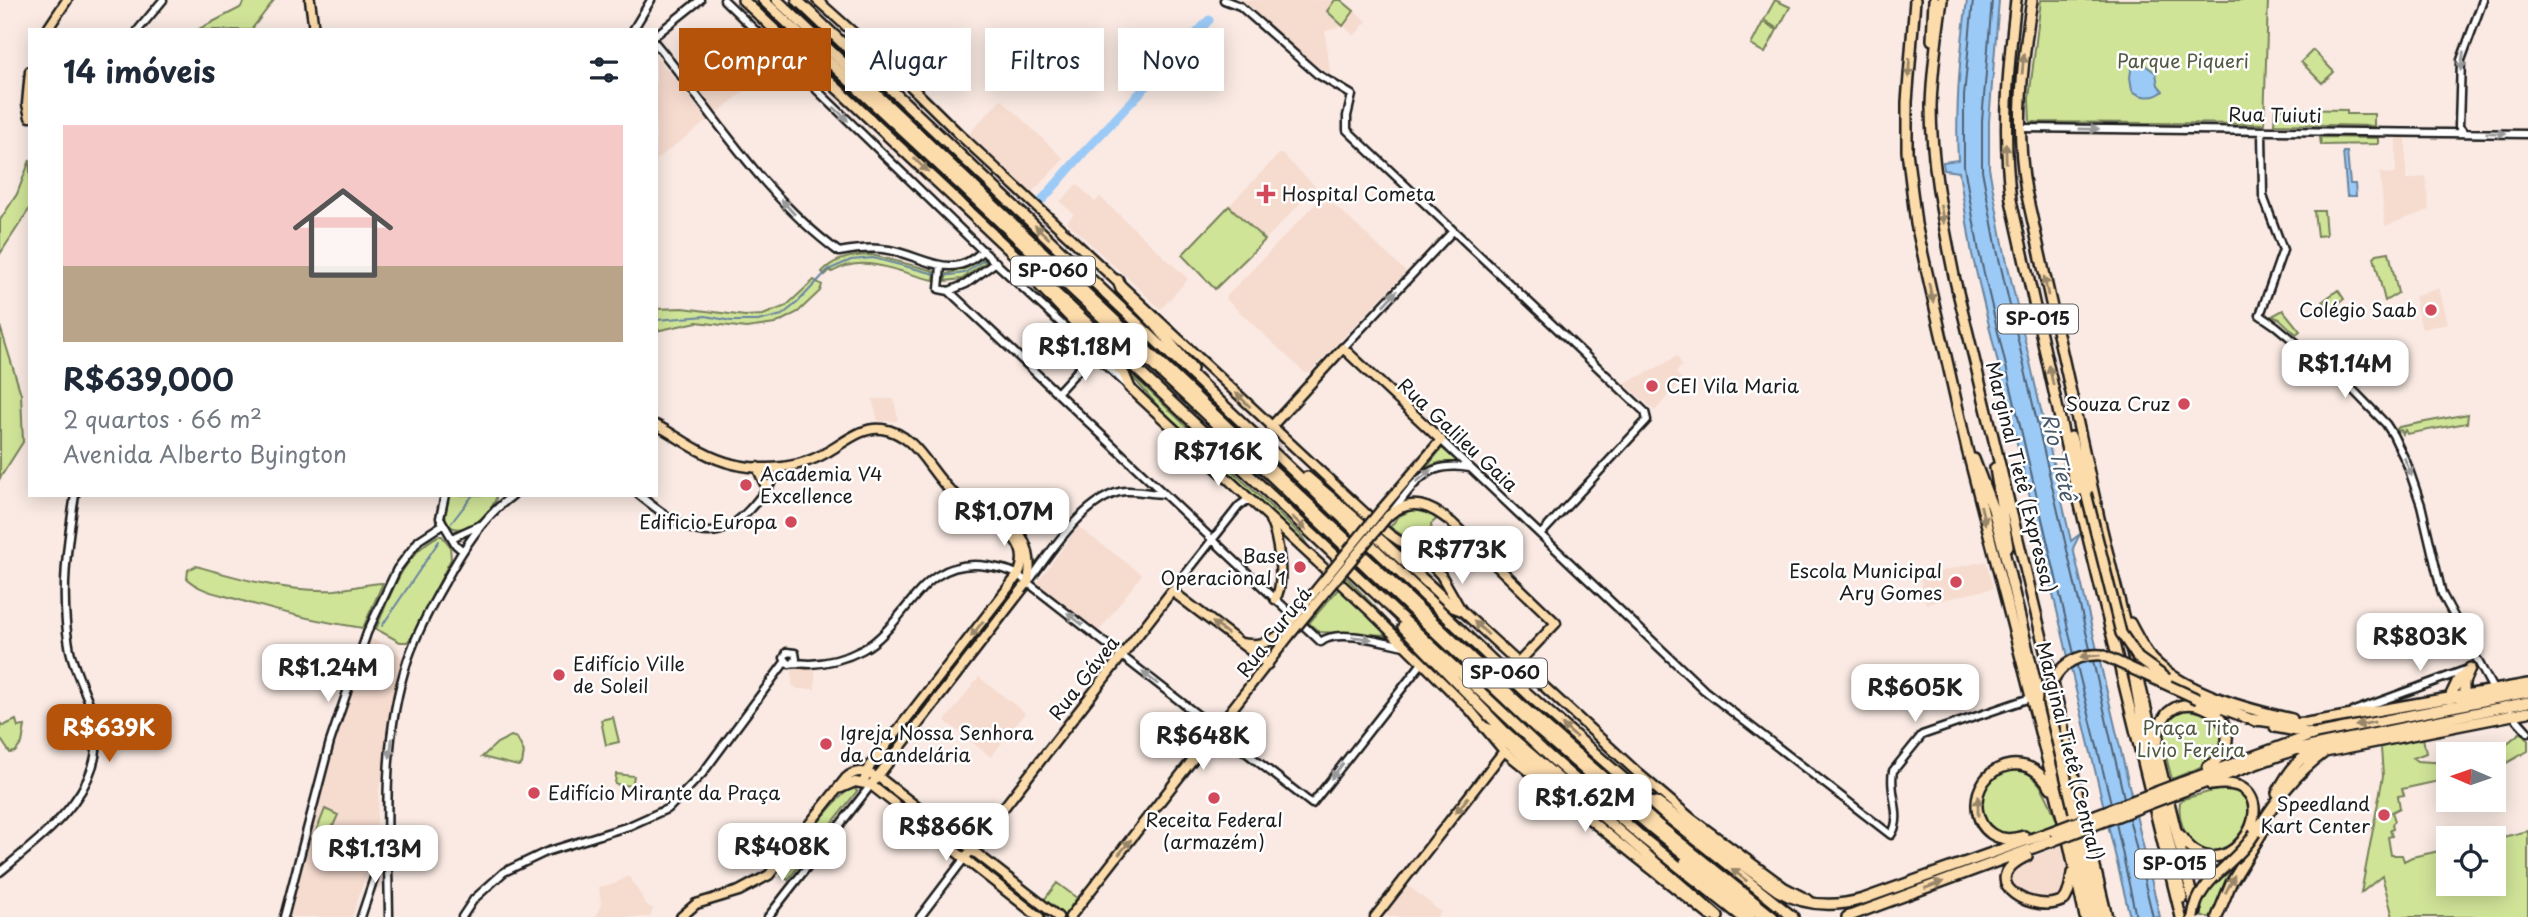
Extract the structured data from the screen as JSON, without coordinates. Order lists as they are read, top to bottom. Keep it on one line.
{"streets":{"highway":["SP-060","SP-015","Marginal Tietê (Expressa)","Marginal Tietê (Central)"],"main road":["Rua Galileu Gaia","Rua Curuçá","Rua Gávea"],"street":["Rua Tuiuti"]},"crossings":[["Rua Galileu Gaia","Rua Curuçá"]],"one_way":["Rua Tuiuti","Rua Curuçá"],"water":["Rio Tietê"],"parks":["Parque Piqueri","Praça Tito Livio Fereira"],"places":{"health":["Hospital Cometa"],"other":["Colégio Saab","CEI Vila Maria","Souza Cruz","Academia V4 Excellence","Edificio Europa","Base Operacional 1","Escola Municipal Ary Gomes","Edifício Ville de Soleil","Igreja Nossa Senhora da Candelária","Edifício Mirante da Praça","Receita Federal (armazém)","Speedland Kart Center"]},"north":"left","page":{"chip":["Comprar","Alugar","Filtros","Novo"],"heading":"14 imóveis","list":[{"name":"R$639,000","note":"2 quartos · 66 m² · Avenida Alberto Byington"}],"price":["R$1.18M","R$1.14M","R$716K","R$1.07M","R$773K","R$803K","R$1.24M","R$605K","R$639K","R$648K","R$1.62M","R$866K","R$408K","R$1.13M"]}}
